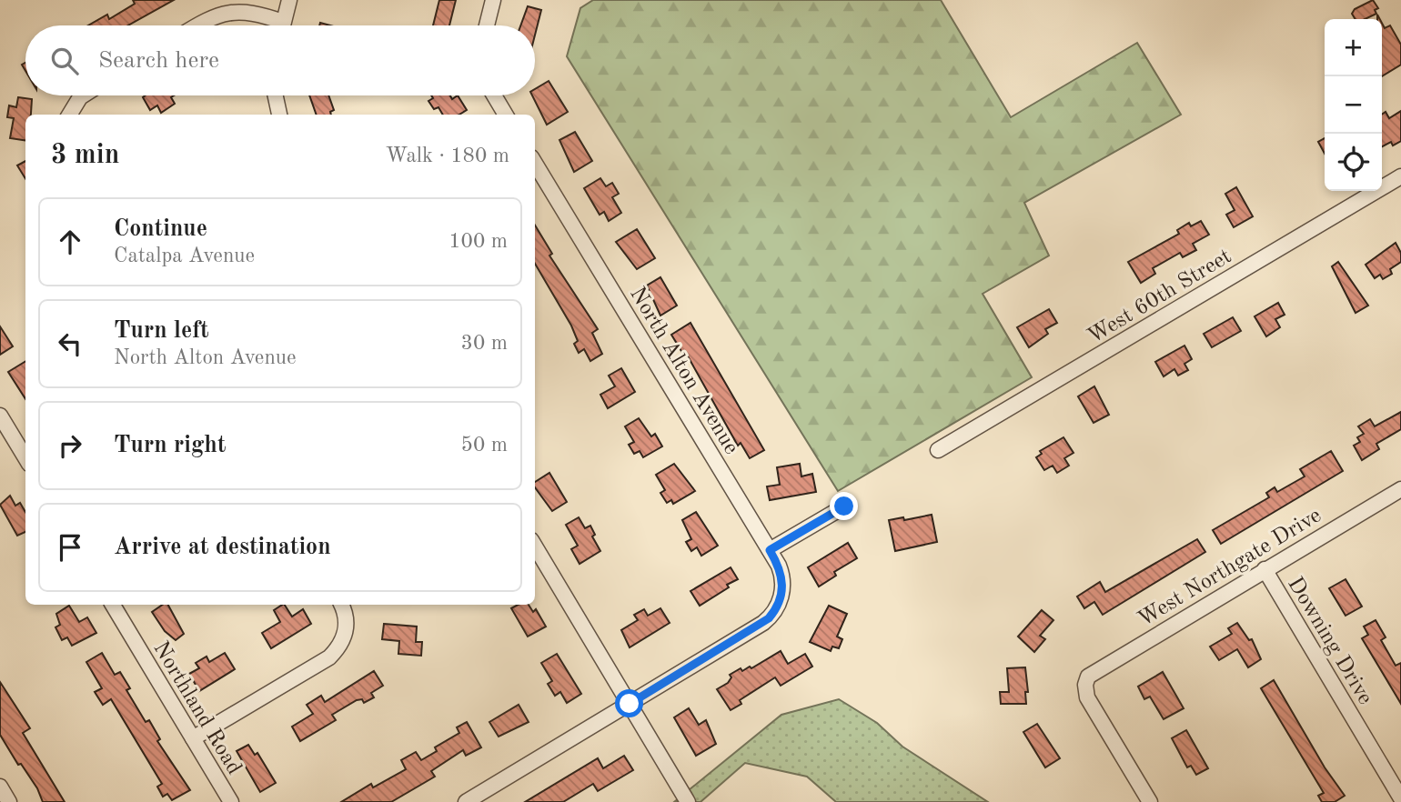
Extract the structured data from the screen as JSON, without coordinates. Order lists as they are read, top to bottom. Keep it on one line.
{"streets":{"street":["West 60th Street","North Alton Avenue","West Northgate Drive","Downing Drive","Northland Road"]},"crossings":[["West Northgate Drive","Downing Drive"]],"page":{"map_buttons":["+","−"],"search":"Search here","heading":["3 min","Walk · 180 m"],"list":[["Continue","Catalpa Avenue","100 m"],["Turn left","North Alton Avenue","30 m"],["Turn right","50 m"],"Arrive at destination"]}}
